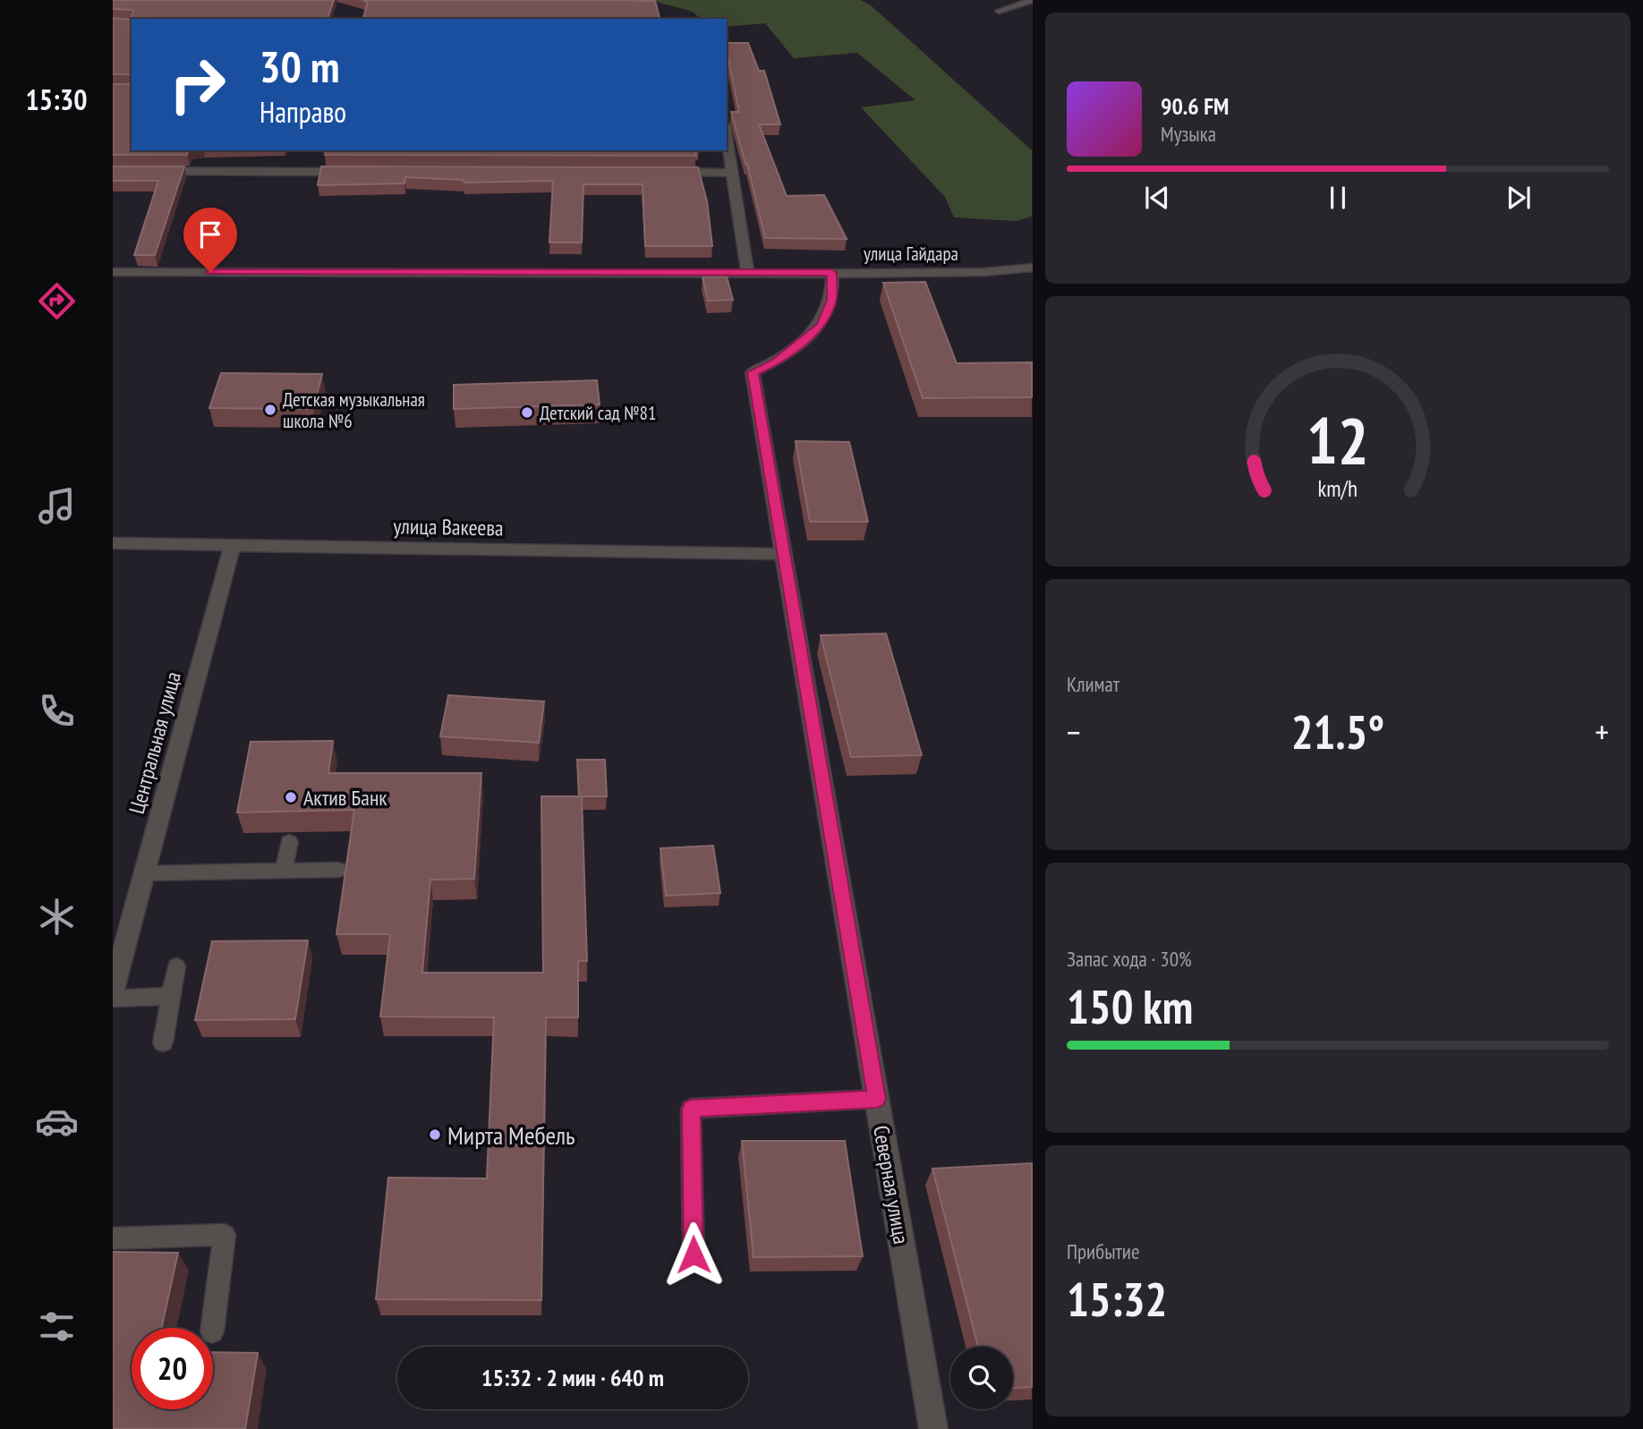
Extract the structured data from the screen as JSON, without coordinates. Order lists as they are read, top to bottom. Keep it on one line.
{"streets":{"street":["улица Гайдара","улица Вакеева","Центральная улица","Северная улица"]},"crossings":[["улица Гайдара","Северная улица"],["улица Вакеева","Центральная улица"],["улица Вакеева","Северная улица"]],"places":["Детская музыкальная школа №6","Детский сад №81","Актив Банк","Мирта Мебель"],"page":{"tabs":"15:30","turn":["30 m","Направо"],"song":["90.6 FM","Музыка"],"tile":["Климат",["Запас хода · 30%","150 km"],["Прибытие","15:32"]],"heat":["−","21.5°","+"],"limit":"20","trip":"15:32 · 2 мин · 640 m","gauge":["12","km/h"]}}
